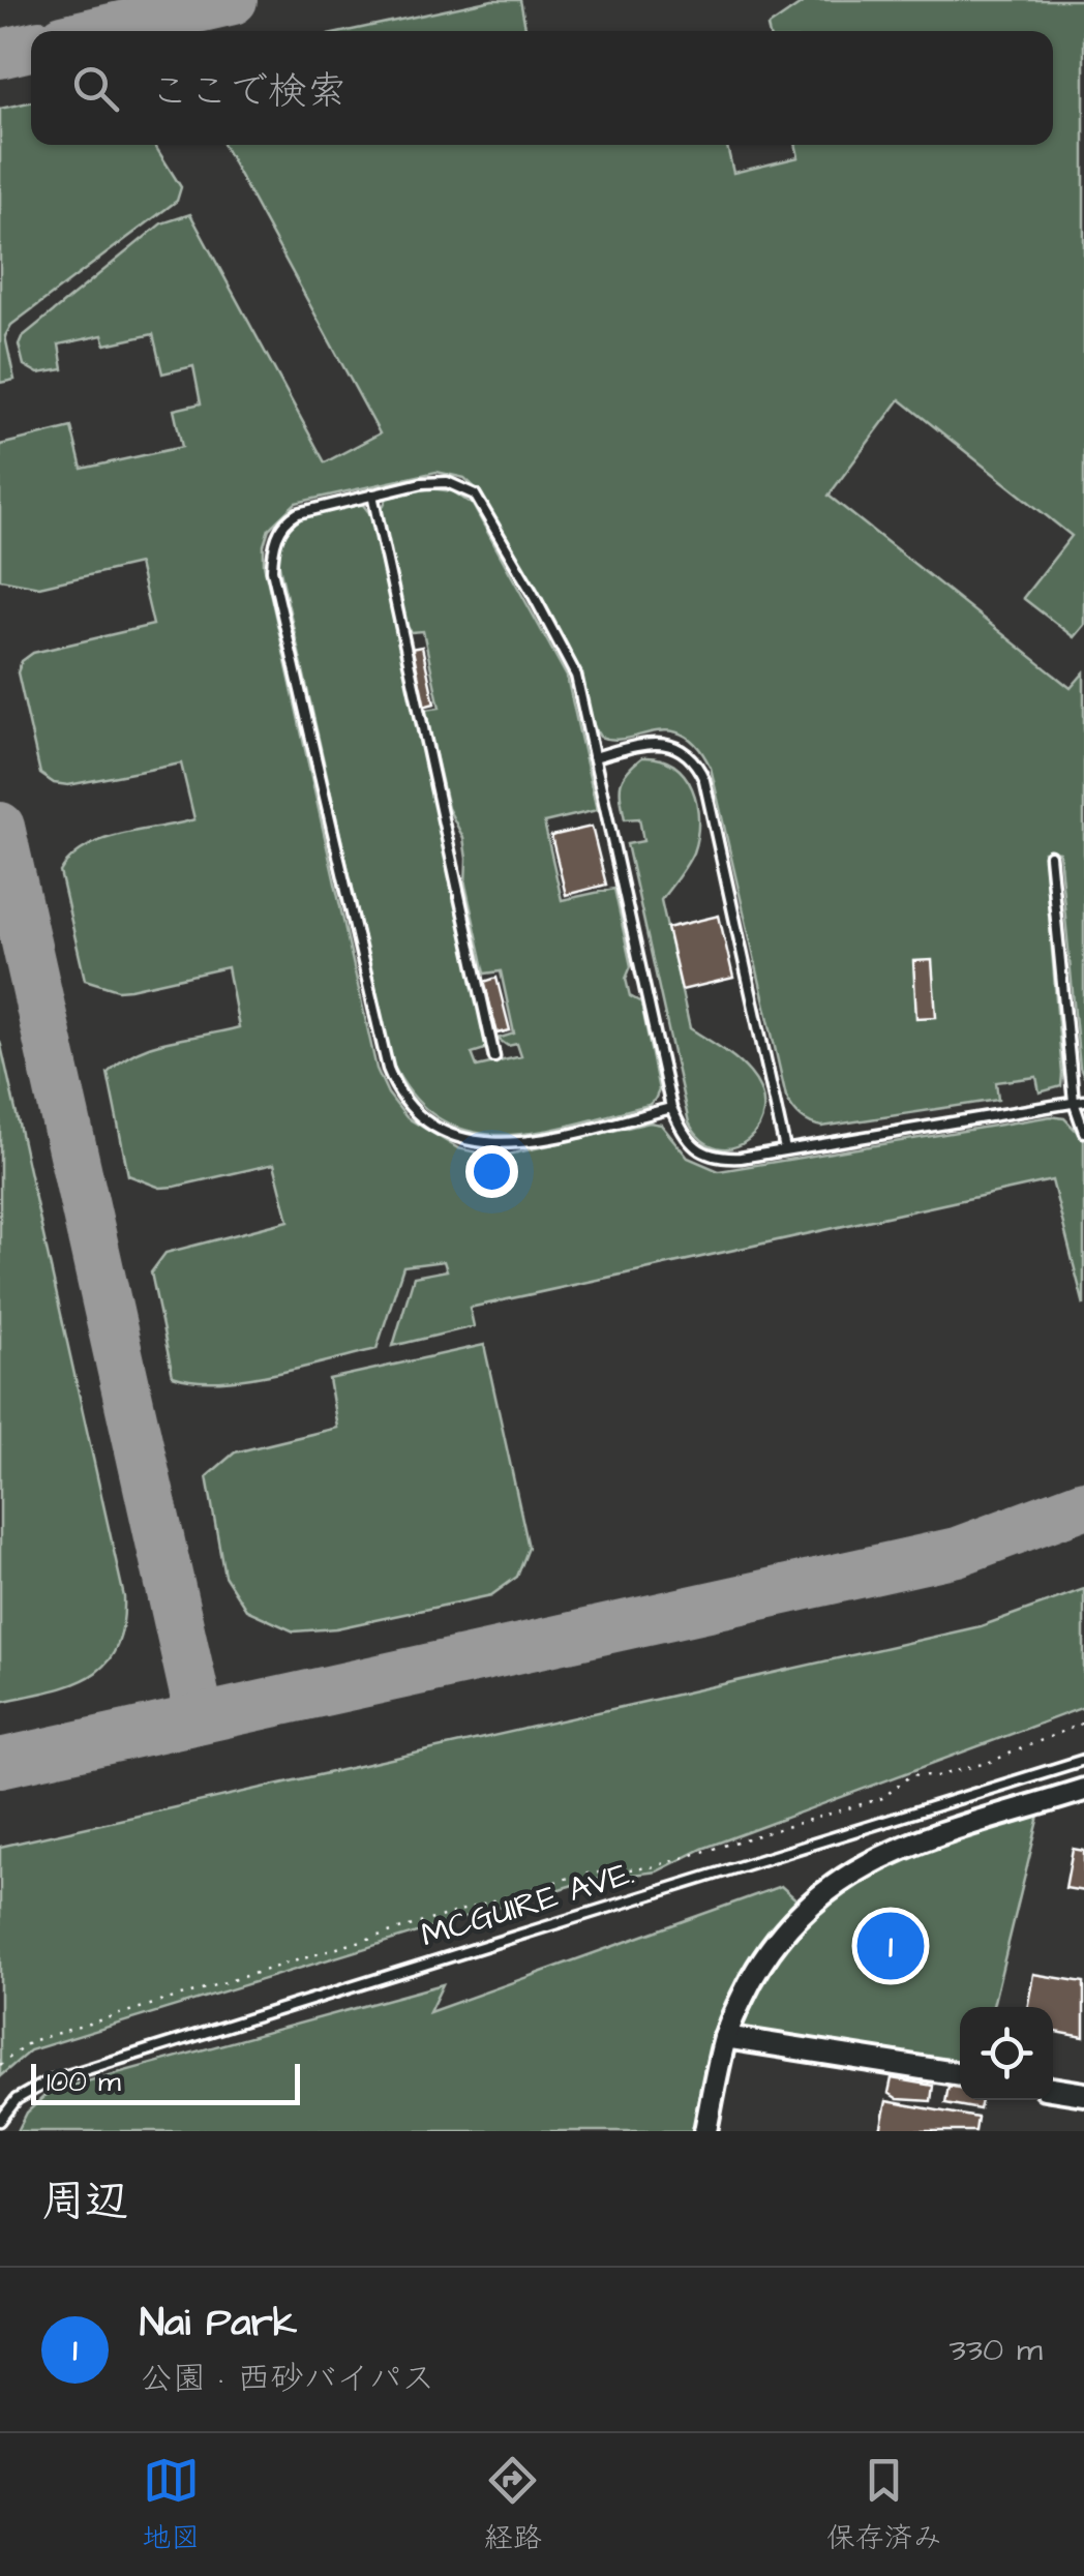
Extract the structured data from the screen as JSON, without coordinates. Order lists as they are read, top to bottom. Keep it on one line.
{"streets":{"lane":["MCGUIRE AVE."]},"scale_bar":"100 m","page":{"search":"ここで検索","pins":"1","scale":"100 m","heading":"周辺","list":[{"mark":"1","name":"Nai Park","note":"公園 · 西砂バイパス","value":"330 m"}],"nav":["地図","経路","保存済み"]}}
